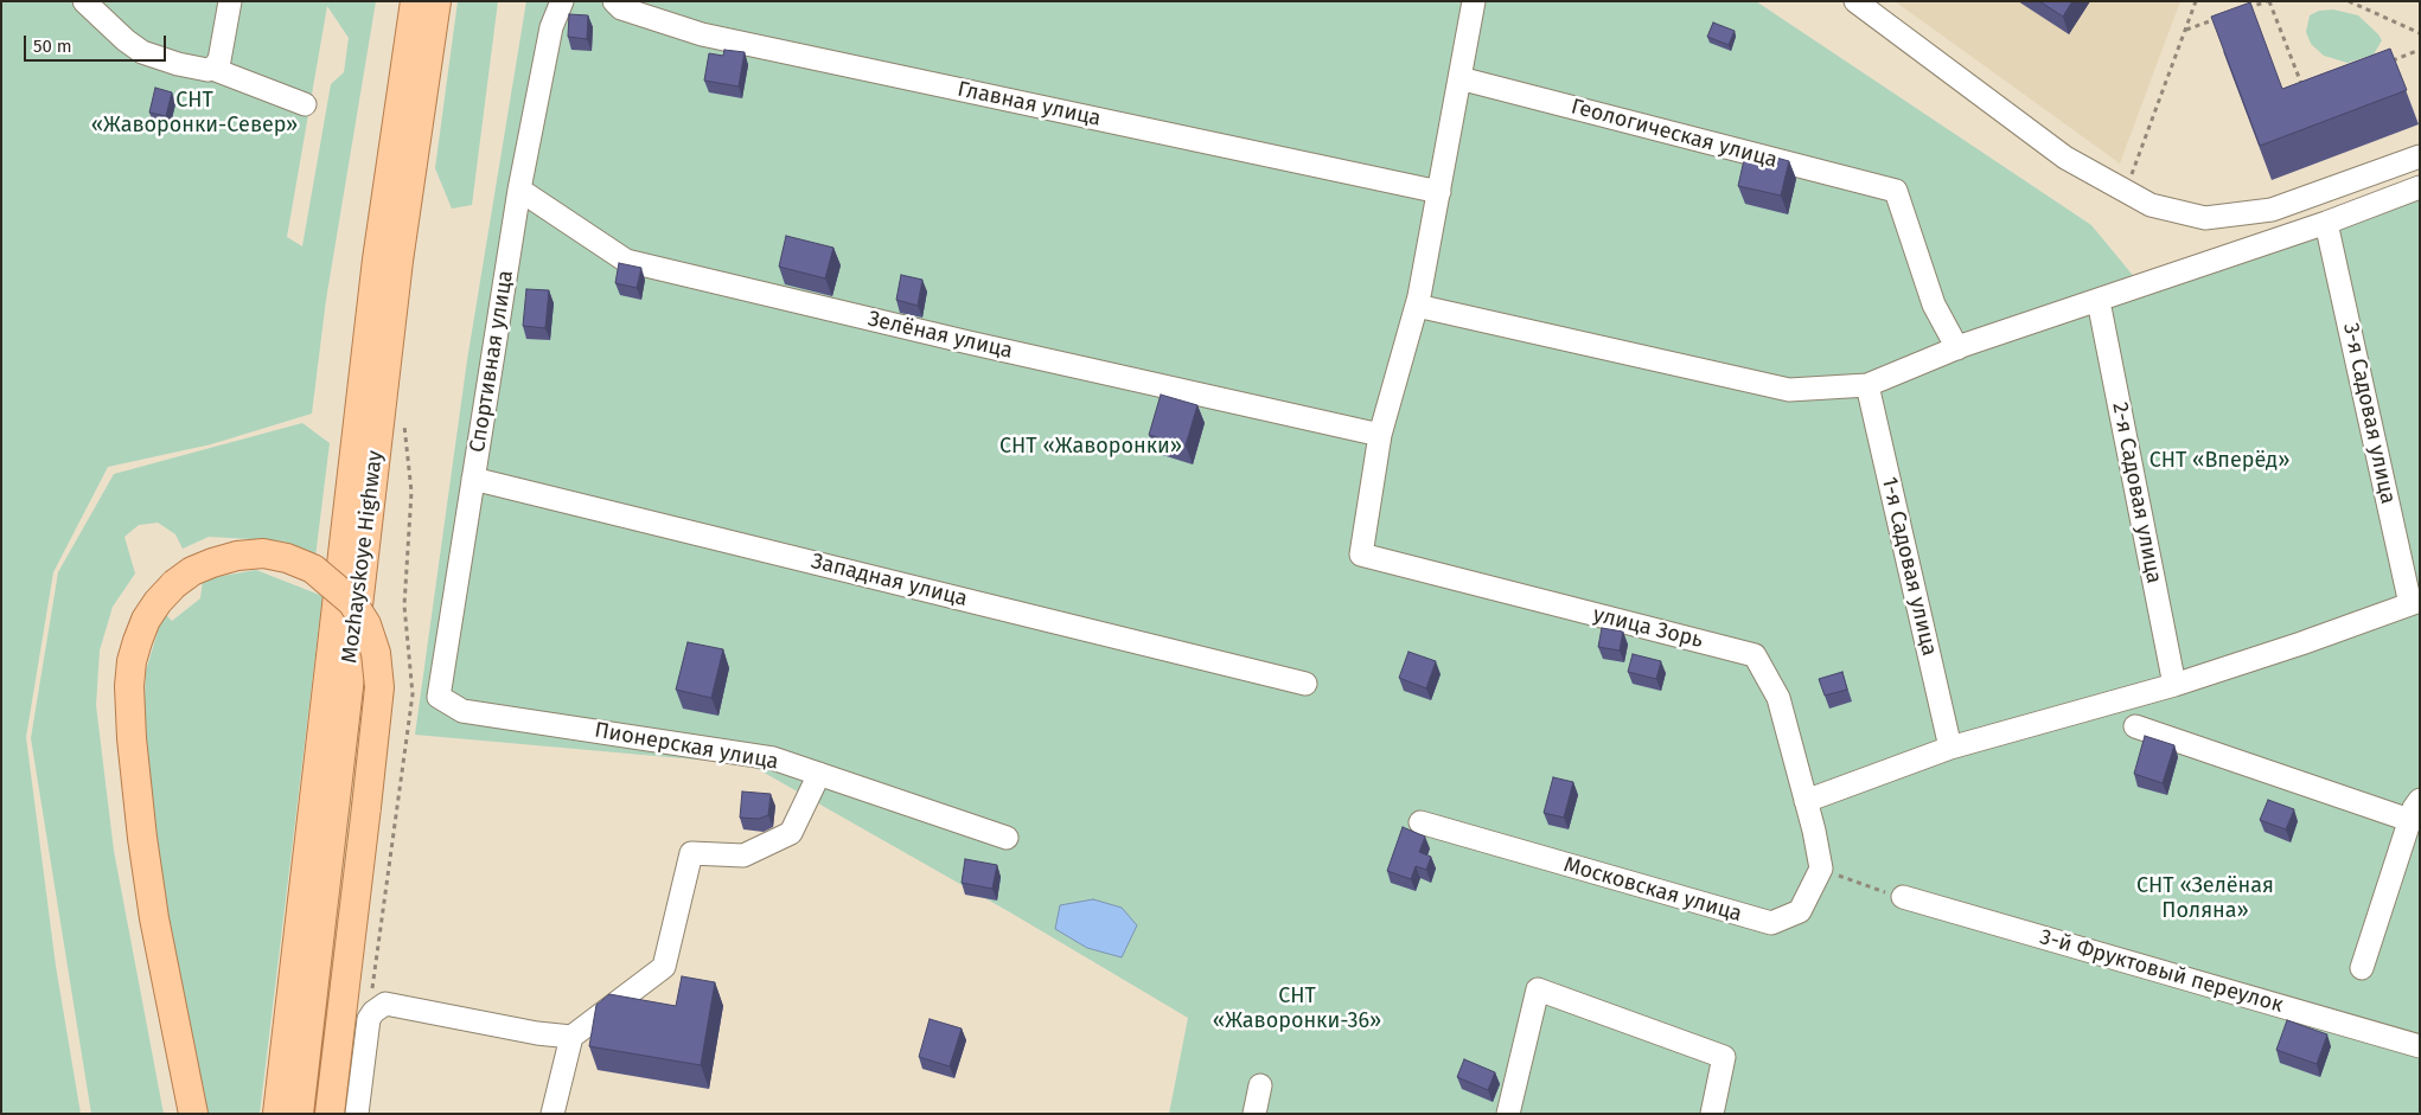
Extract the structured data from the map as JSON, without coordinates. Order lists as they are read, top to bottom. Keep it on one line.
{"streets":{"main road":["Mozhayskoye Highway"],"street":["Главная улица","Геологическая улица","Зелёная улица","Спортивная улица","3-я Садовая улица","2-я Садовая улица","1-я Садовая улица","Западная улица","улица Зорь","Пионерская улица","Московская улица","3-й Фруктовый переулок"]},"crossings":[["Зелёная улица","Спортивная улица"],["Зелёная улица","улица Зорь"],["Спортивная улица","Западная улица"],["Спортивная улица","Пионерская улица"],["улица Зорь","Московская улица"]],"parks":["СНТ «Жаворонки-Север»","СНТ «Жаворонки»","СНТ «Вперёд»","СНТ «Зелёная Поляна»","СНТ «Жаворонки-36»"],"scale_bar":"50 m"}
